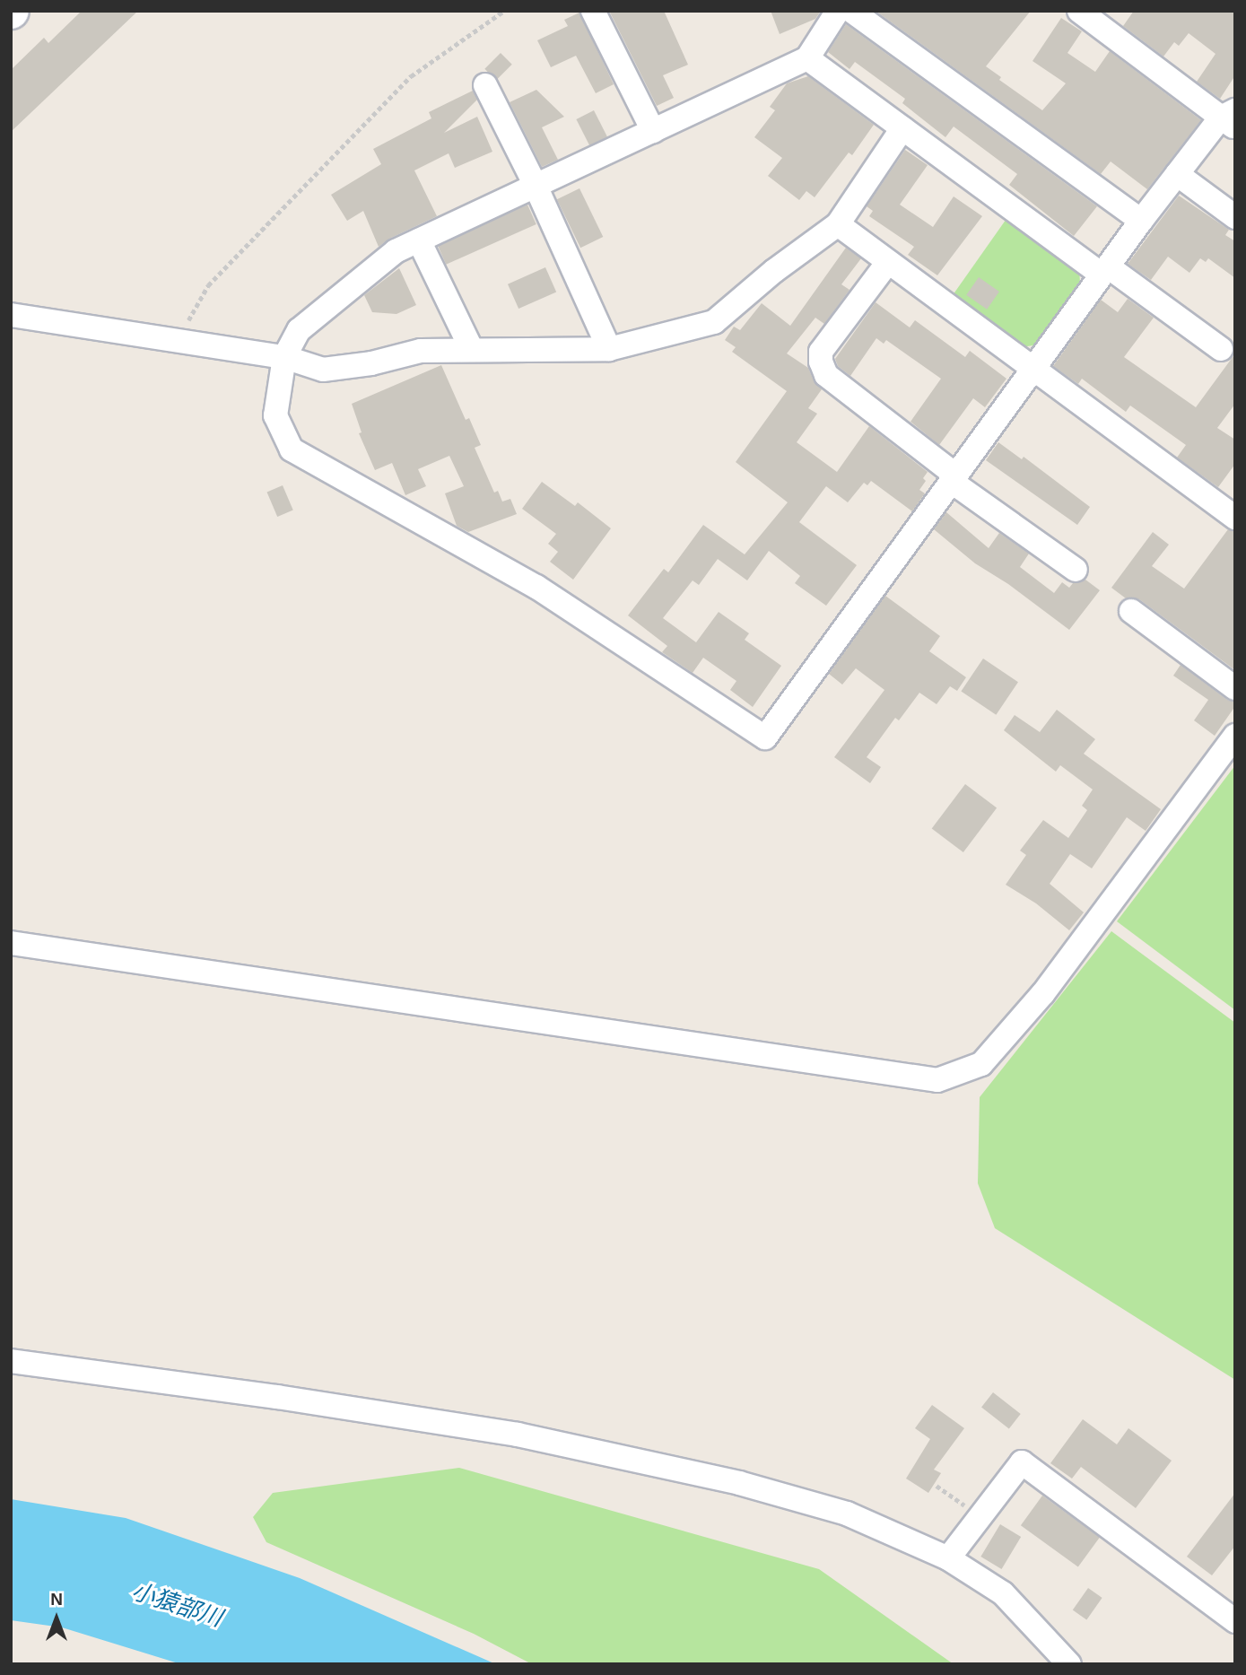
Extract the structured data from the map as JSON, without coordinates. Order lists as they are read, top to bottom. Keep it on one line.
{"water":["小猿部川"],"north":"top"}
